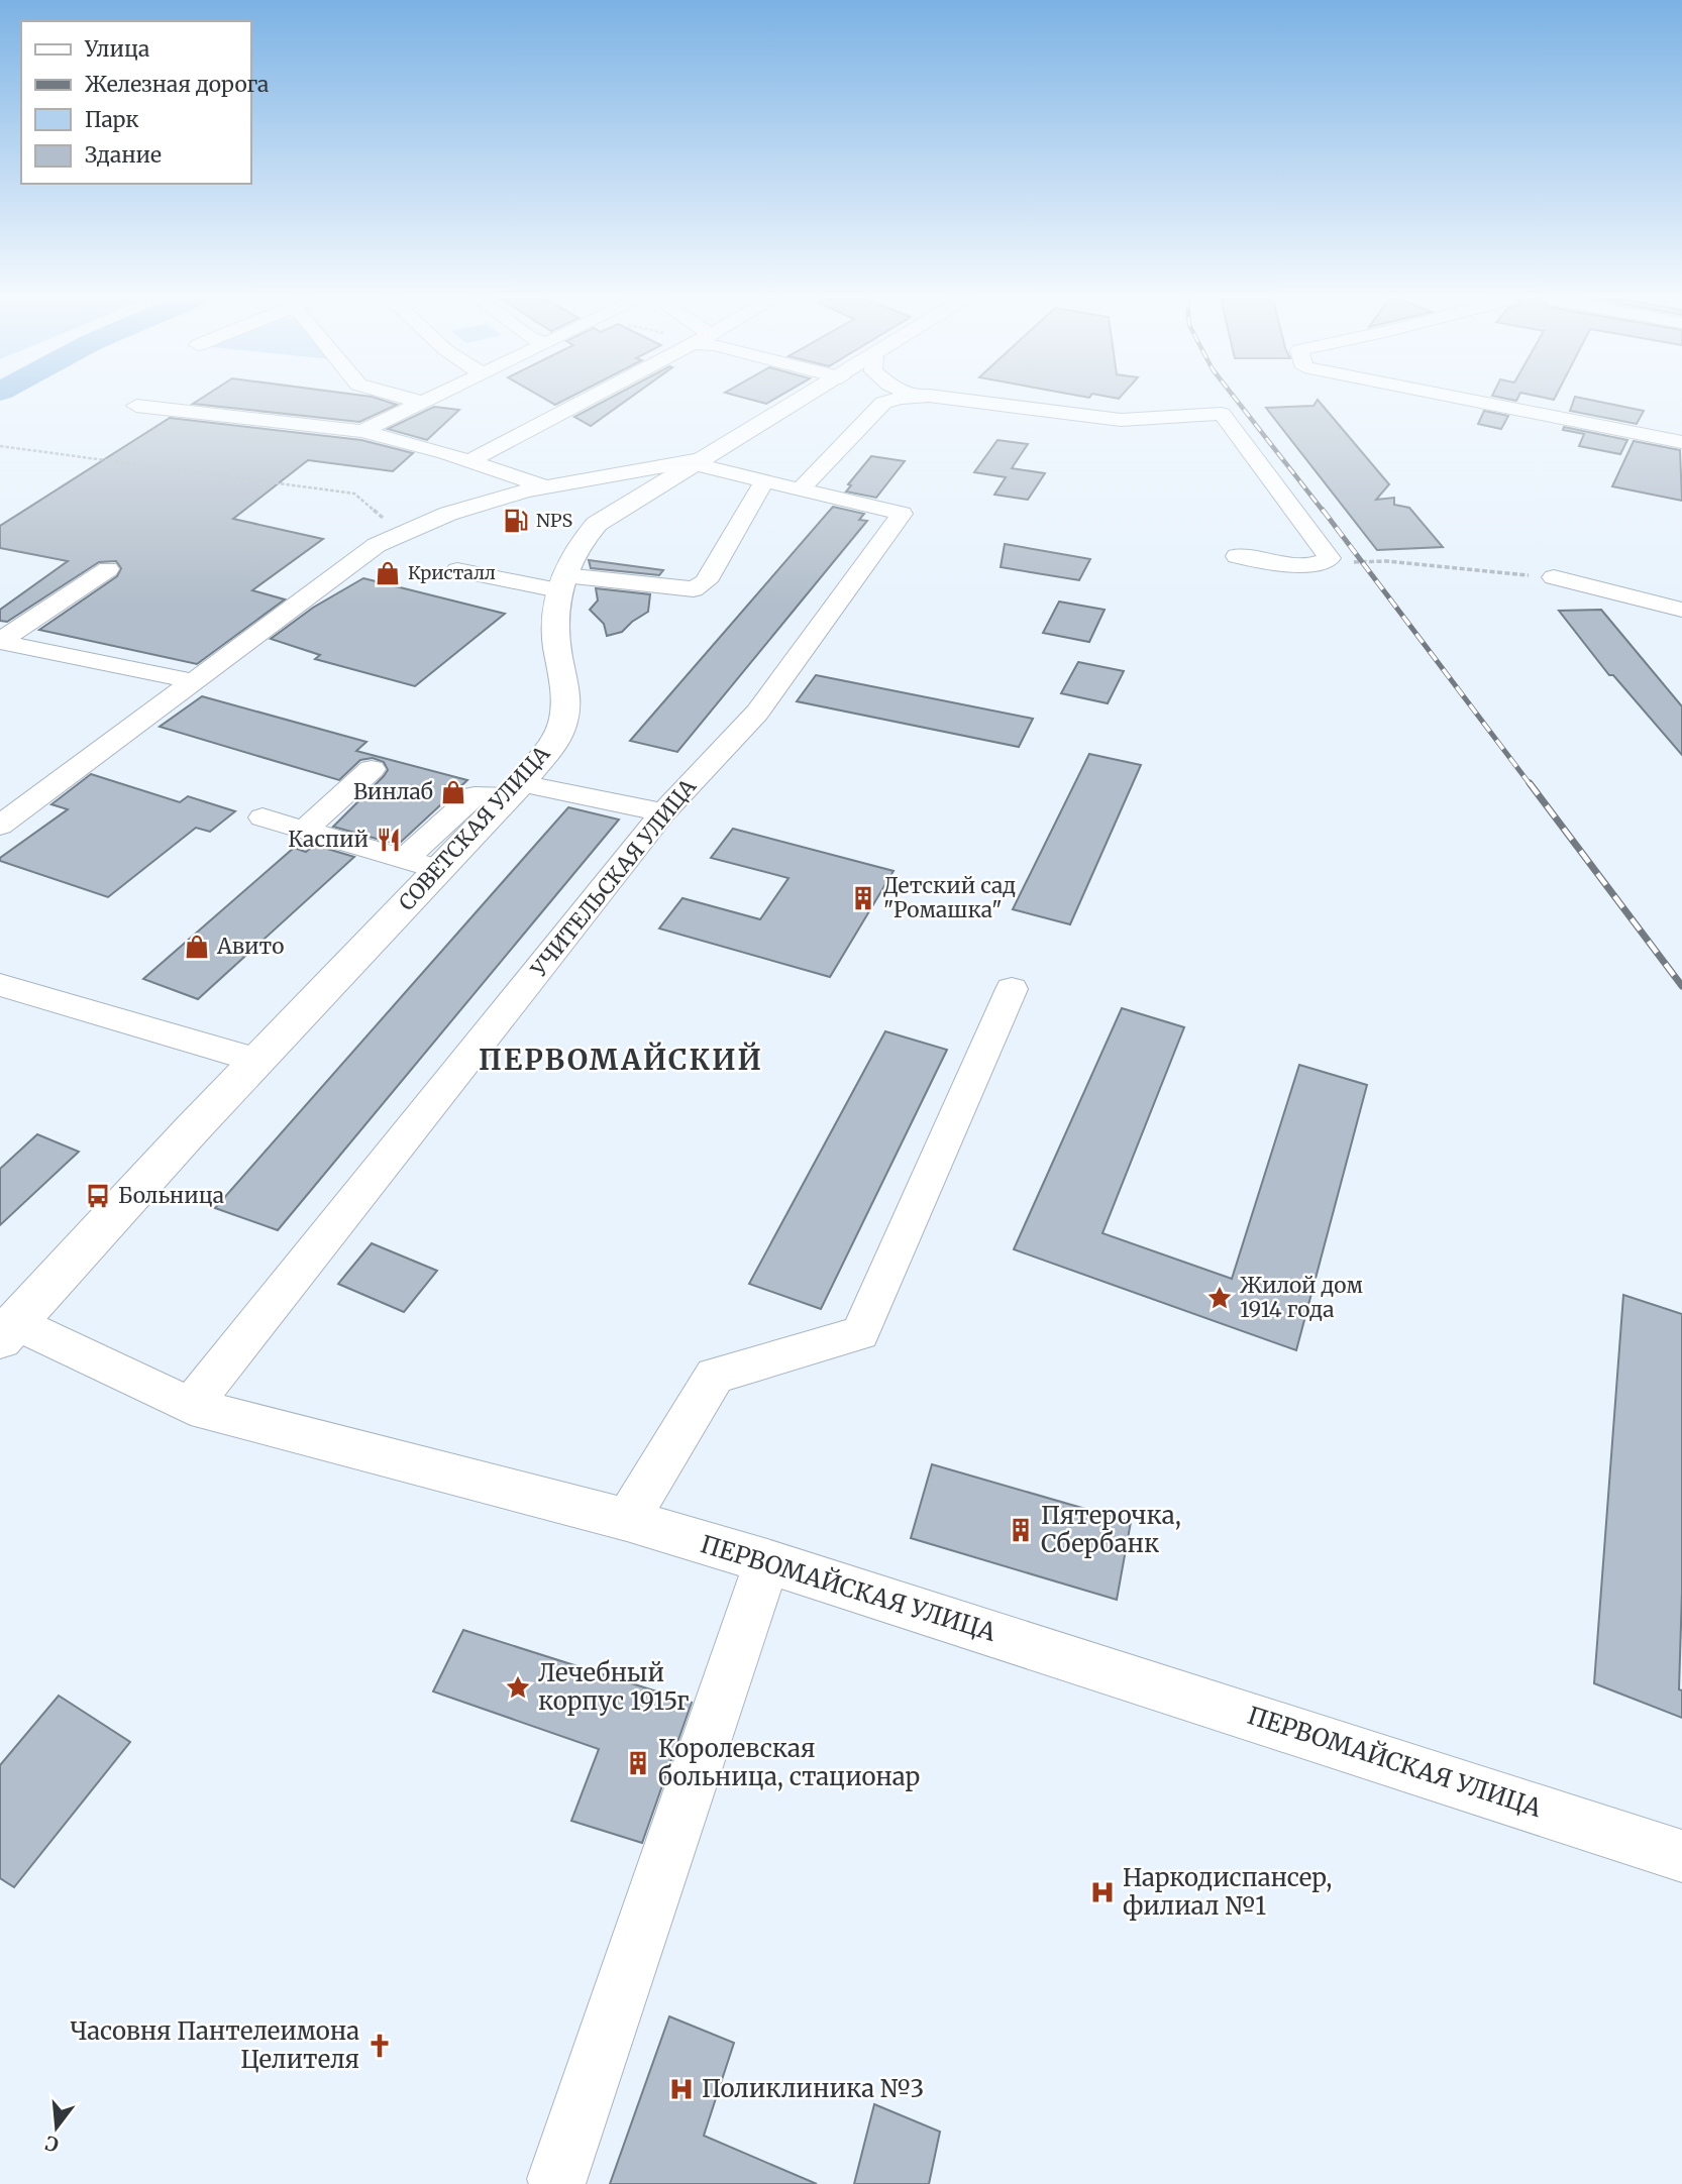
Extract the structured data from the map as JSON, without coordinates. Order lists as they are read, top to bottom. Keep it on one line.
{"streets":{"main road":["СОВЕТСКАЯ УЛИЦА"],"street":["УЧИТЕЛЬСКАЯ УЛИЦА","ПЕРВОМАЙСКАЯ УЛИЦА"]},"crossings":[["СОВЕТСКАЯ УЛИЦА","УЧИТЕЛЬСКАЯ УЛИЦА"],["СОВЕТСКАЯ УЛИЦА","ПЕРВОМАЙСКАЯ УЛИЦА"],["УЧИТЕЛЬСКАЯ УЛИЦА","ПЕРВОМАЙСКАЯ УЛИЦА"]],"districts":["ПЕРВОМАЙСКИЙ"],"places":{"fuel station":["NPS"],"shop":["Кристалл","Винлаб","Авито"],"restaurant":["Каспий"],"building":["Детский сад \"Ромашка\"","Пятерочка, Сбербанк","Королевская больница, стационар"],"bus stop":["Больница"],"place":["Жилой дом 1914 года","Лечебный корпус 1915г"],"hospital":["Наркодиспансер, филиал №1","Поликлиника №3"],"church":["Часовня Пантелеимона Целителя"]},"legend":["Улица","Железная дорога","Парк","Здание"],"north":"bottom"}
